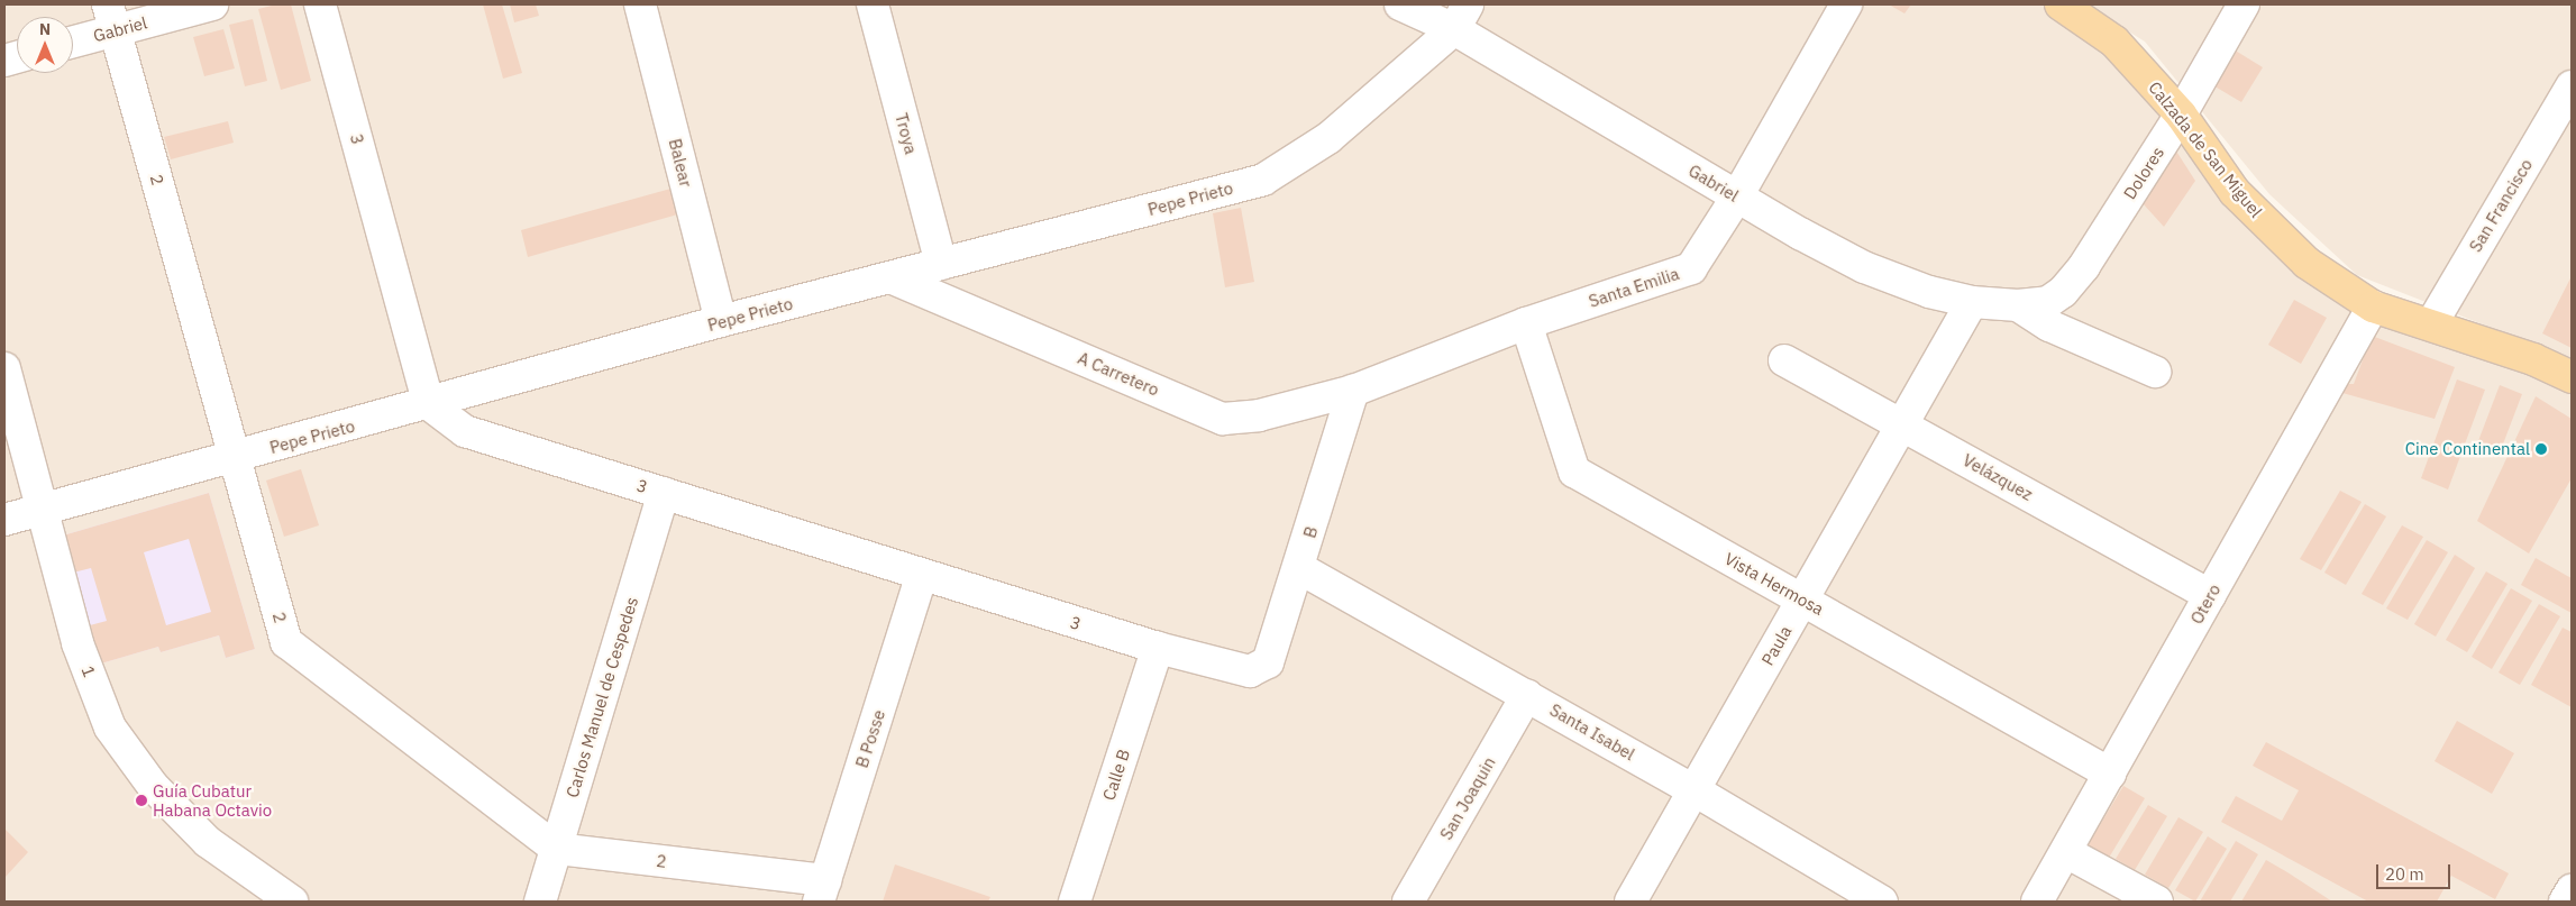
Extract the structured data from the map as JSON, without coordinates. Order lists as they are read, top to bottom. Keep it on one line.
{"streets":{"main road":["Calzada de San Miguel"],"street":["Gabriel","Troya","3","Balear","Dolores","2","Pepe Prieto","San Francisco","Santa Emilia","A Carretero","Velázquez","B","Vista Hermosa","Otero","Paula","1","Carlos Manuel de Cespedes","Santa Isabel","B Posse","Calle B","San Joaquin"]},"crossings":[["Gabriel","Dolores"],["Gabriel","2"],["Gabriel","Pepe Prieto"],["Gabriel","Santa Emilia"],["Gabriel","Paula"],["Troya","Pepe Prieto"],["3","Pepe Prieto"],["3","B"],["3","Carlos Manuel de Cespedes"],["3","B Posse"],["3","Calle B"],["Calzada de San Miguel","Dolores"],["Calzada de San Miguel","San Francisco"],["Calzada de San Miguel","Otero"],["Balear","Pepe Prieto"],["2","Pepe Prieto"],["2","Carlos Manuel de Cespedes"],["2","B Posse"],["Pepe Prieto","A Carretero"],["Pepe Prieto","1"],["Santa Emilia","A Carretero"],["Santa Emilia","B"],["Santa Emilia","Vista Hermosa"],["A Carretero","B"],["Velázquez","Otero"],["Velázquez","Paula"],["B","Santa Isabel"],["Vista Hermosa","Otero"],["Vista Hermosa","Paula"],["Paula","Santa Isabel"],["Santa Isabel","San Joaquin"]],"places":["Cine Continental","Guía Cubatur Habana Octavio"],"scale_bar":"20 m","north":"top"}
